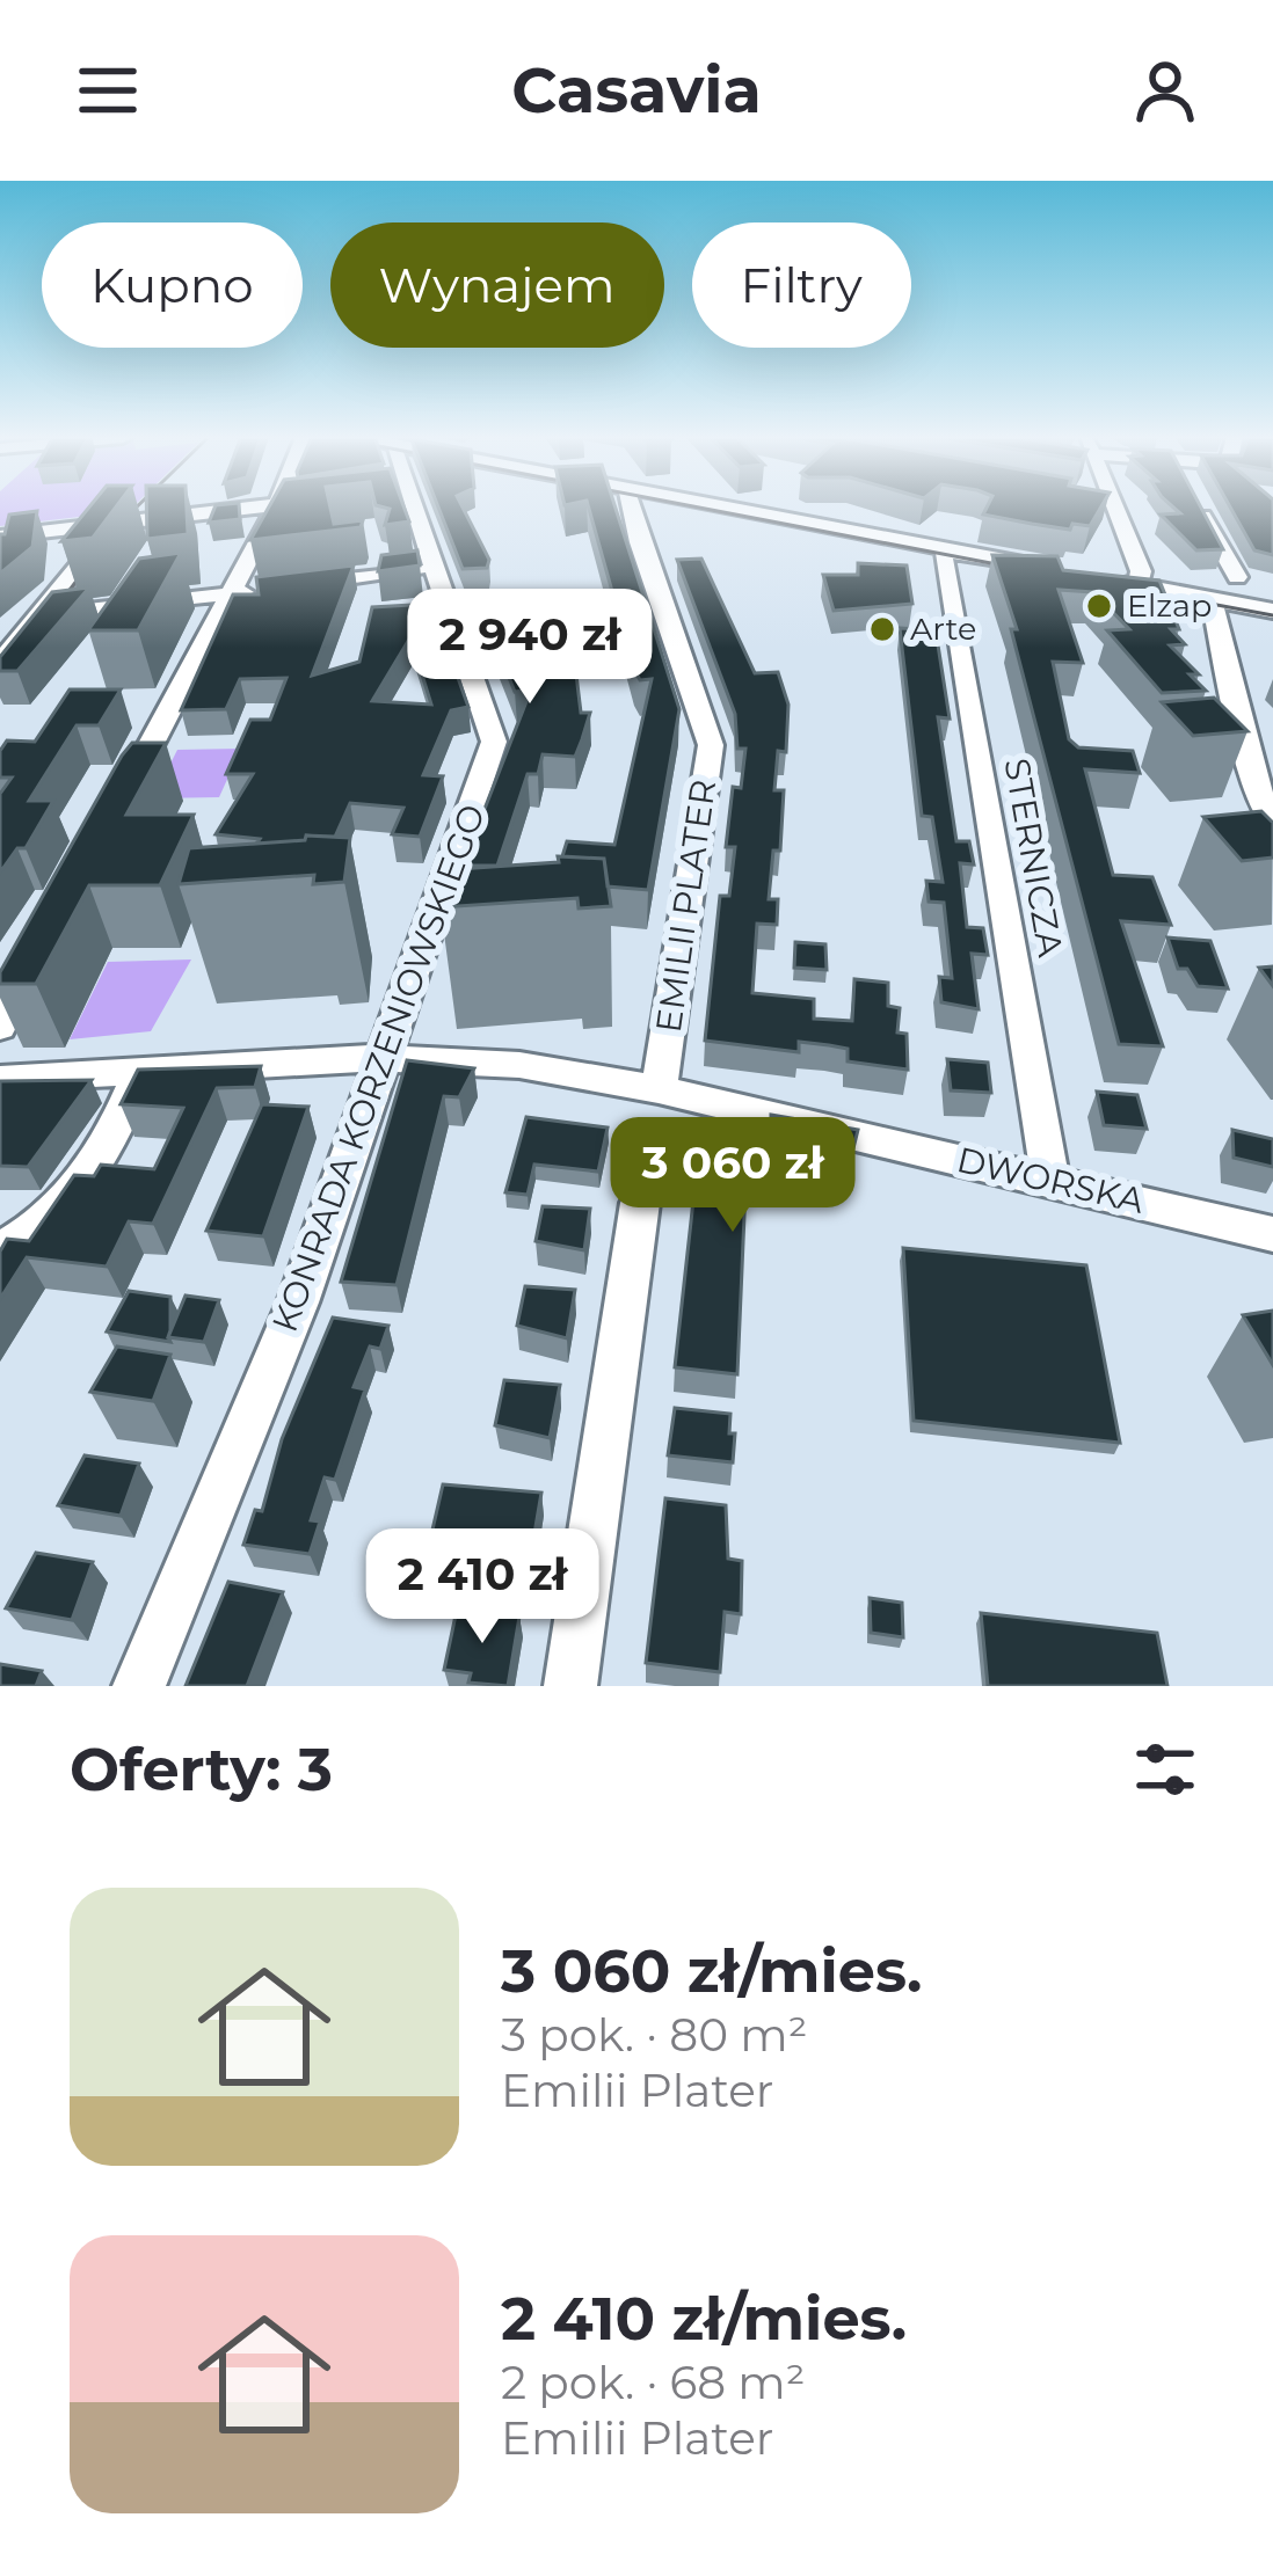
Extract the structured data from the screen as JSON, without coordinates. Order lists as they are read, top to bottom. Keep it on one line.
{"streets":{"street":["STERNICZA","EMILII PLATER","KONRADA KORZENIOWSKIEGO","DWORSKA"]},"crossings":[["STERNICZA","DWORSKA"],["EMILII PLATER","DWORSKA"],["KONRADA KORZENIOWSKIEGO","DWORSKA"]],"places":["Elzap","Arte"],"page":{"header":"Casavia","chip":["Kupno","Wynajem","Filtry"],"price":["2 940 zł","3 060 zł","2 410 zł"],"heading":"Oferty: 3","list":[{"name":"3 060 zł/mies.","note":"3 pok. · 80 m² · Emilii Plater"},{"name":"2 410 zł/mies.","note":"2 pok. · 68 m² · Emilii Plater"}]}}
